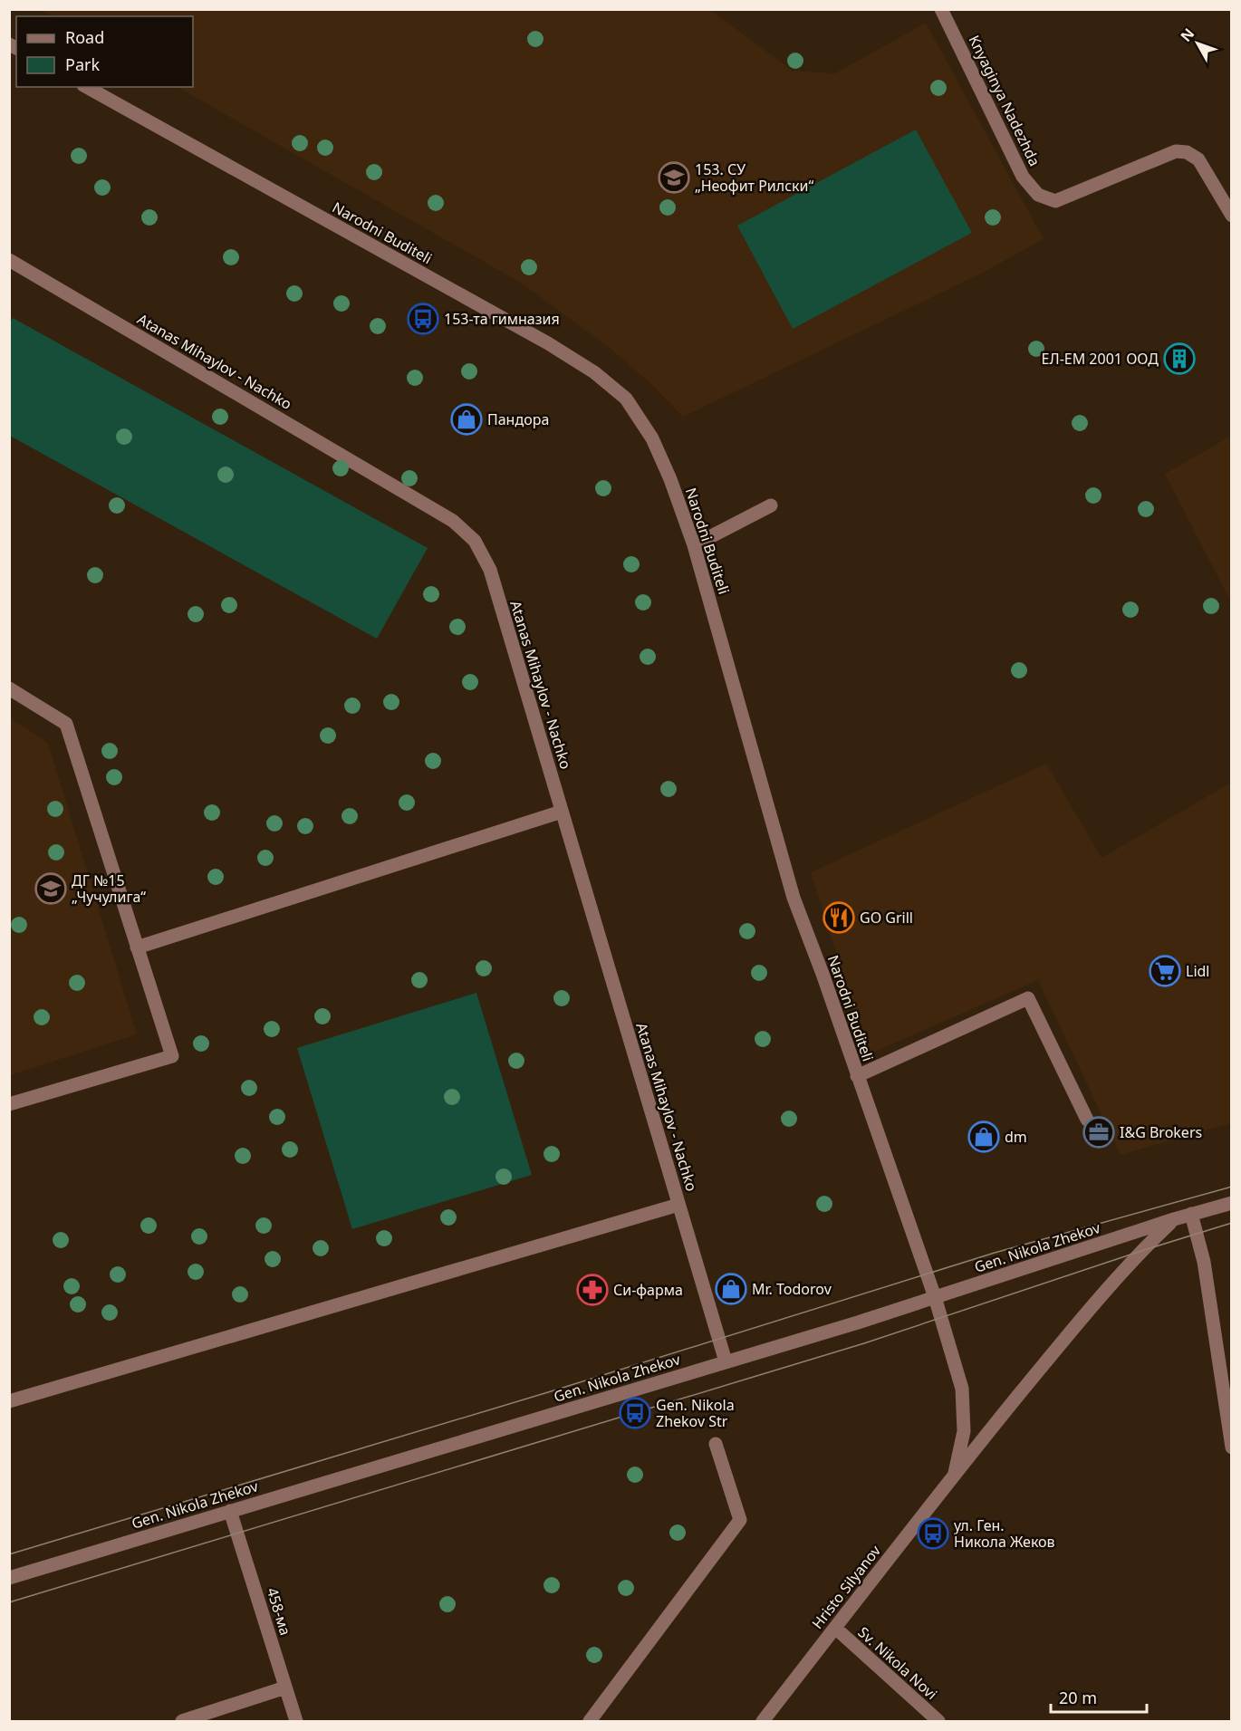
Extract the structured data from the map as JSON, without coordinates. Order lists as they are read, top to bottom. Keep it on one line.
{"streets":{"street":["Knyaginya Nadezhda","Narodni Buditeli","Atanas Mihaylov - Nachko","Gen. Nikola Zhekov","Hristo Silyanov","458-ма","Sv. Nikola Novi"]},"crossings":[["Narodni Buditeli","Gen. Nikola Zhekov"],["Narodni Buditeli","Hristo Silyanov"],["Atanas Mihaylov - Nachko","Gen. Nikola Zhekov"],["Gen. Nikola Zhekov","Hristo Silyanov"],["Gen. Nikola Zhekov","458-ма"],["Hristo Silyanov","Sv. Nikola Novi"]],"places":{"school or university":["153. СУ „Неофит Рилски“","ДГ №15 „Чучулига“"],"bus stop":["153-та гимназия","Gen. Nikola Zhekov Str","ул. Ген. Никола Жеков"],"building":["ЕЛ-ЕМ 2001 ООД"],"shop":["Пандора","dm","Mr. Todorov"],"restaurant":["GO Grill"],"supermarket":["Lidl"],"office":["I&G Brokers"],"pharmacy":["Си-фарма"]},"legend":["Road","Park"],"scale_bar":"20 m","north":"top left"}
